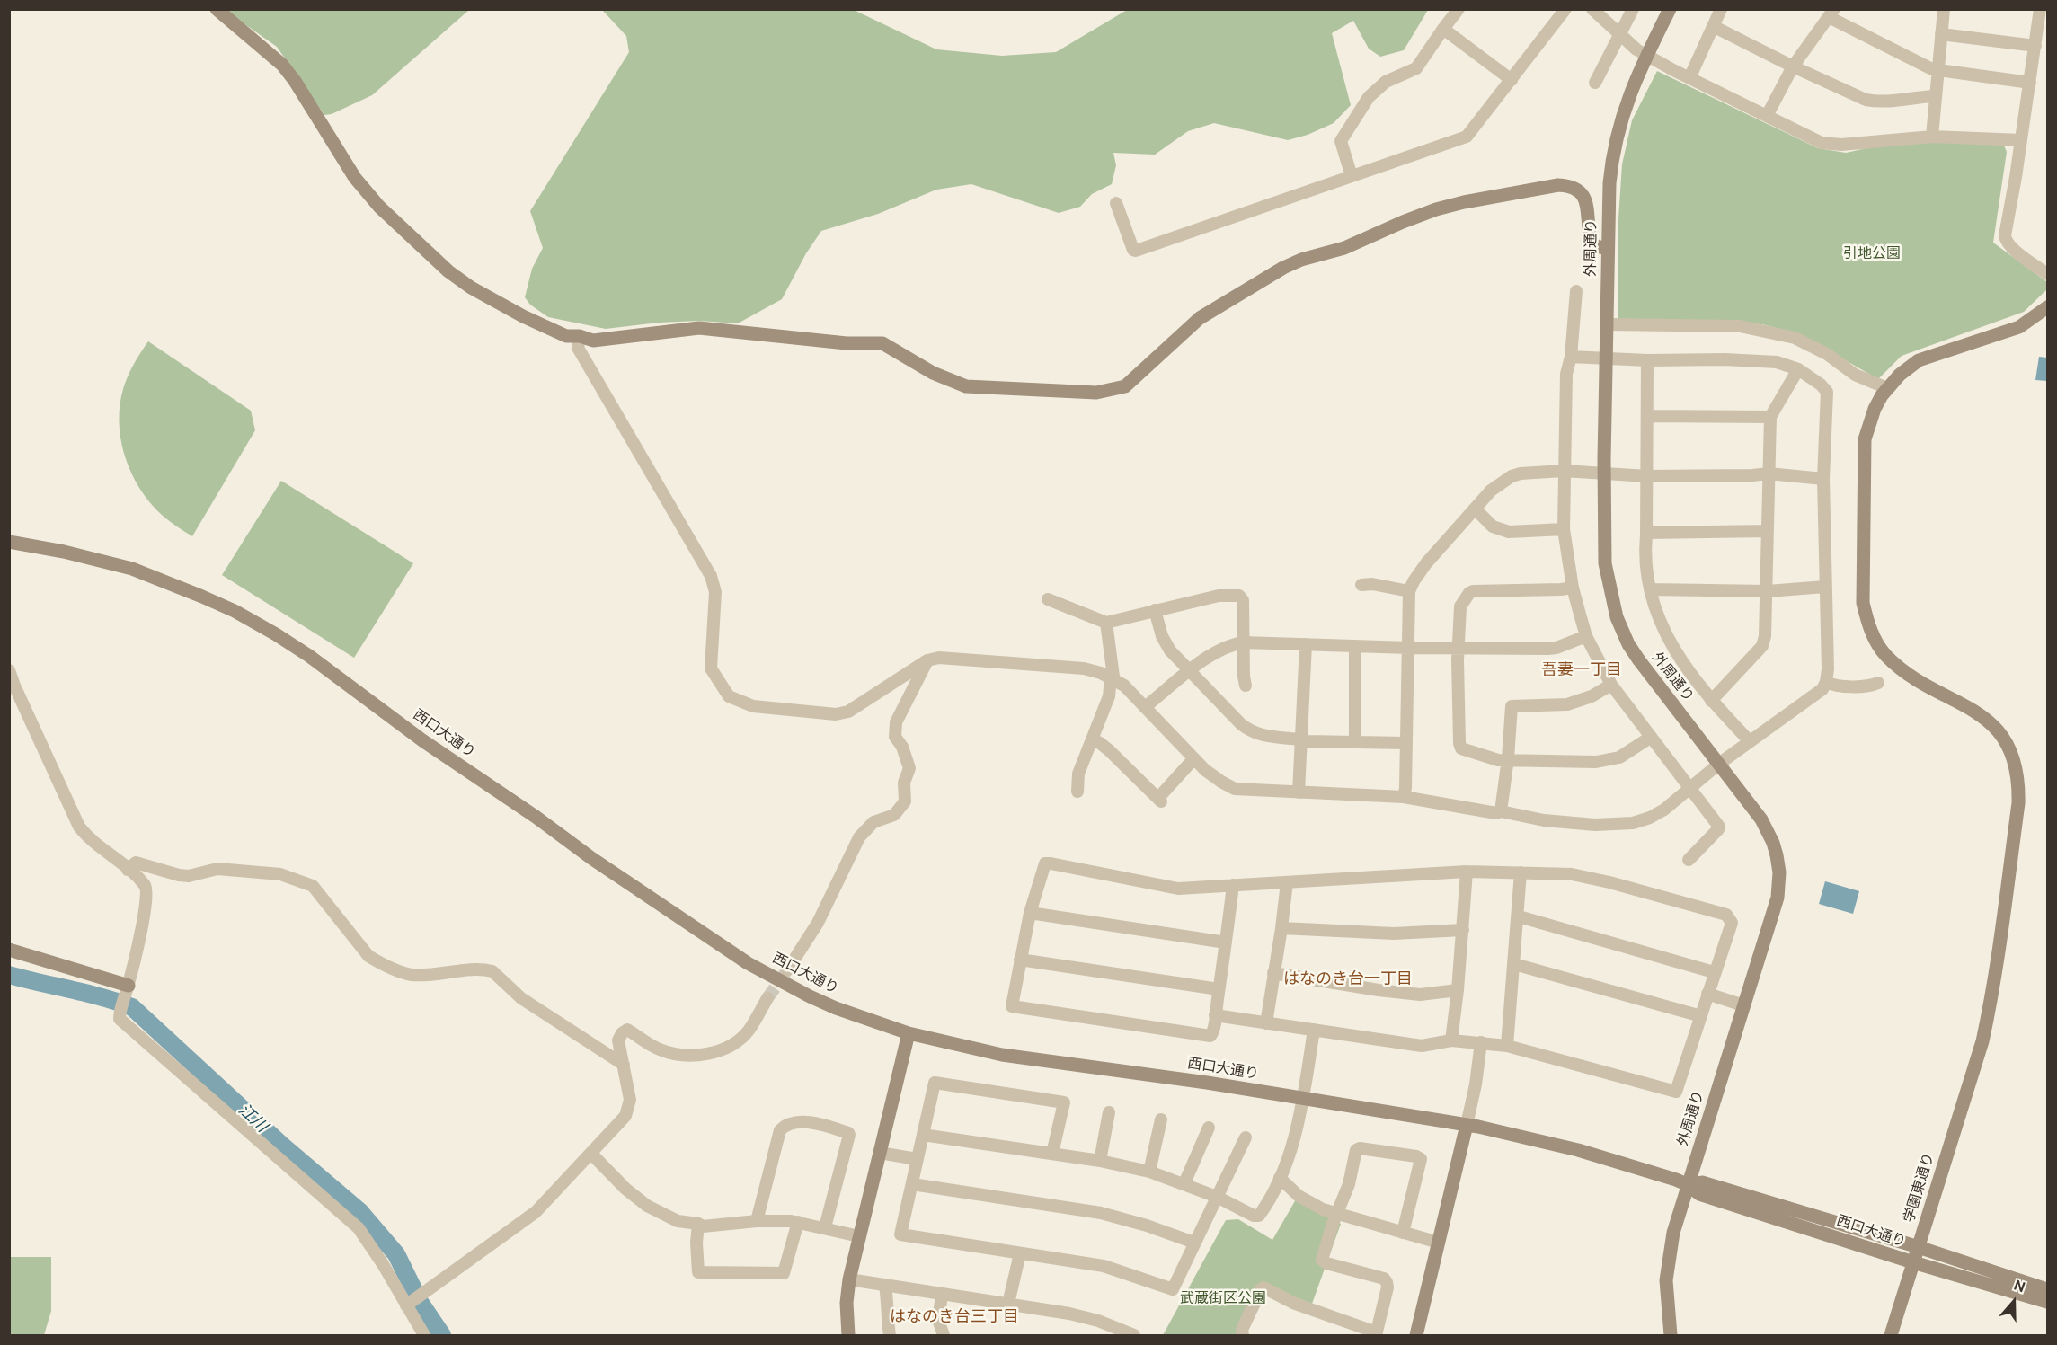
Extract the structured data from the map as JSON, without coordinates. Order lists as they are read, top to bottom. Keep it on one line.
{"streets":{"street":["外周通り","西口大通り","学園東通り"]},"crossings":[["外周通り","西口大通り"],["西口大通り","学園東通り"]],"districts":["吾妻一丁目","はなのき台一丁目","はなのき台三丁目"],"water":["江川"],"parks":["引地公園","武蔵街区公園"],"north":"top"}
